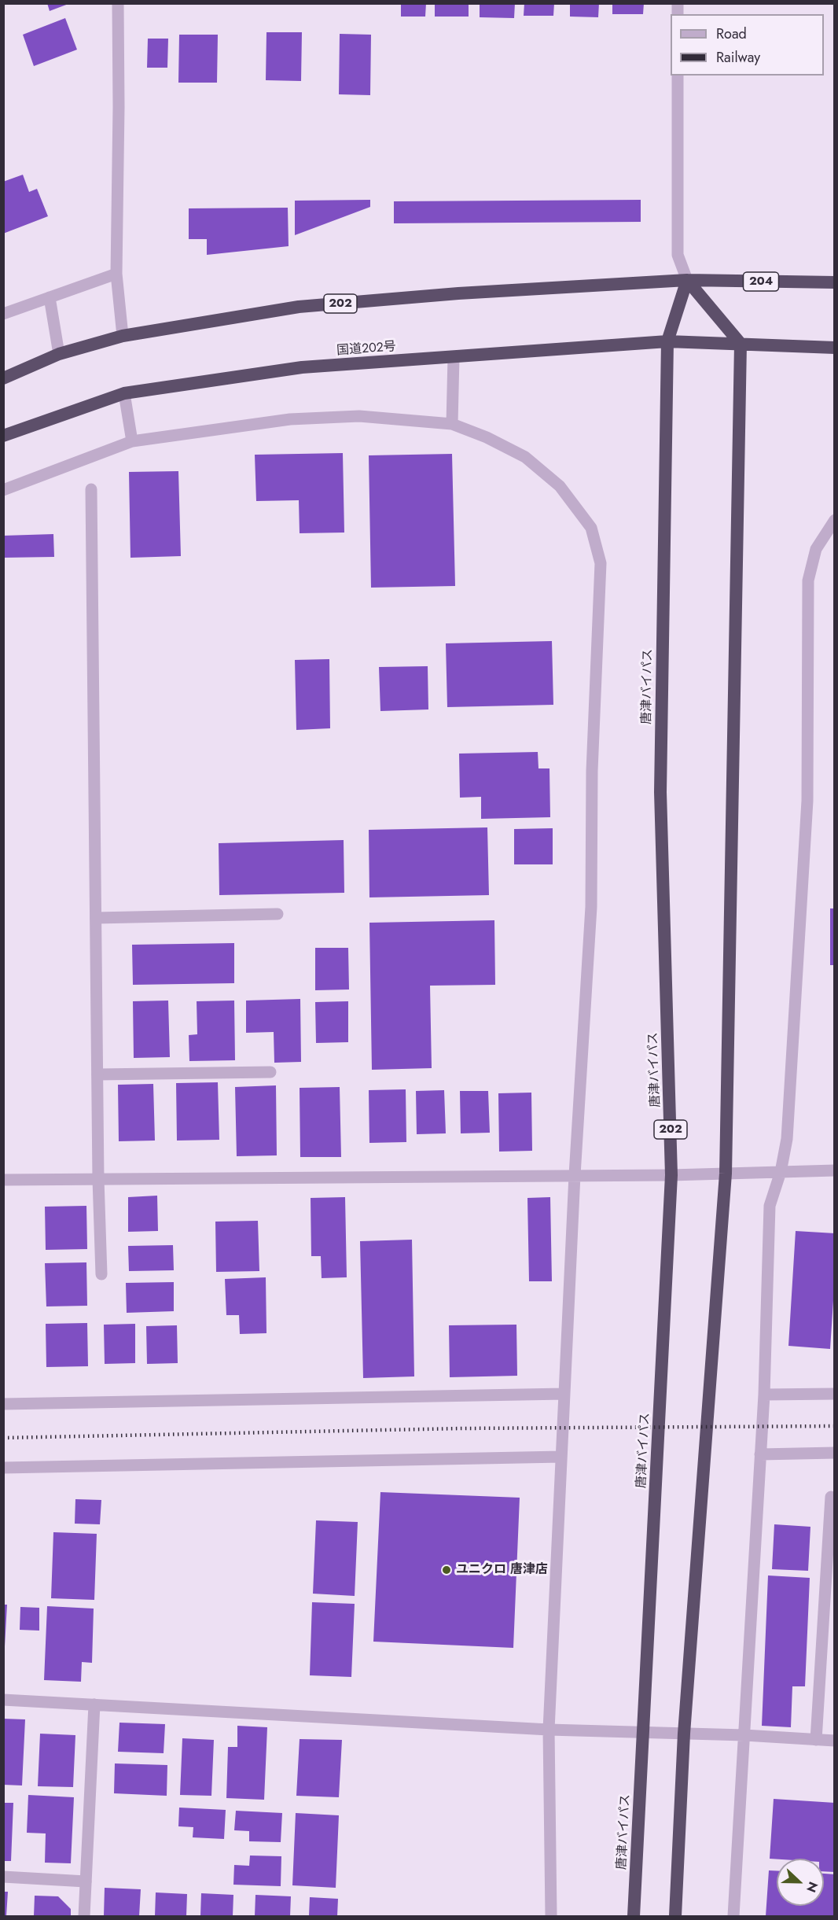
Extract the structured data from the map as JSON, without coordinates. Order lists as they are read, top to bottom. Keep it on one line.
{"streets":{"highway":["204","202","国道202号","唐津バイパス"]},"crossings":[["204","202"],["204","唐津バイパス"],["202","唐津バイパス"],["国道202号","唐津バイパス"]],"places":["ユニクロ 唐津店"],"legend":["Road","Railway"],"north":"right"}
